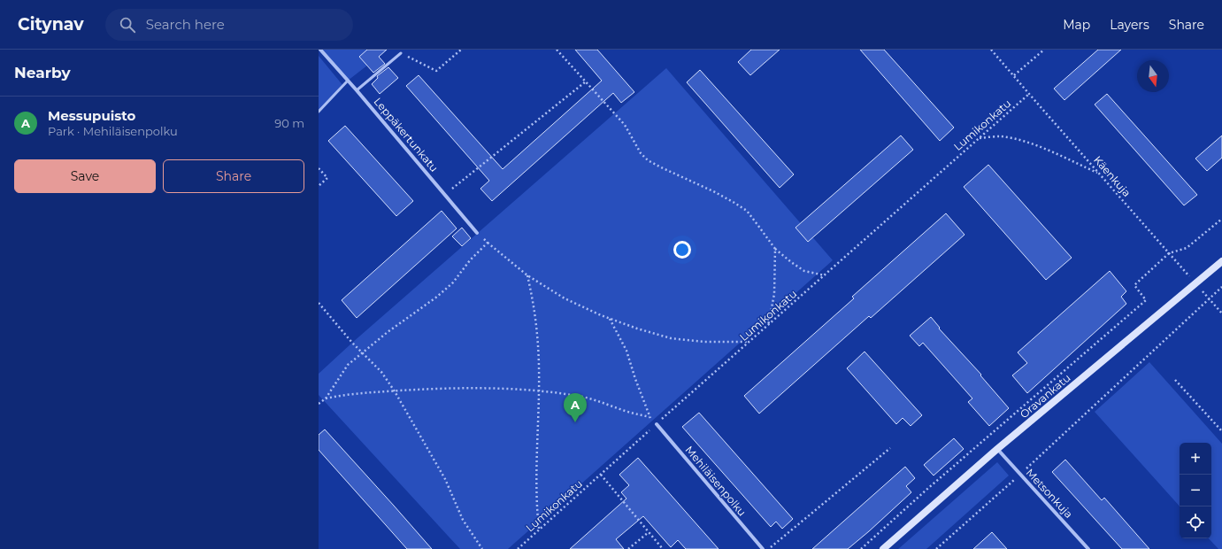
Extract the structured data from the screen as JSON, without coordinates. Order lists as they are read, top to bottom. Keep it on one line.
{"streets":{"street":["Leppäkertunkatu","Oravankatu","Mehiläisenpolku","Metsonkuja"],"path":["Lumikonkatu","Käenkuja"]},"crossings":[["Lumikonkatu","Käenkuja"],["Lumikonkatu","Mehiläisenpolku"],["Käenkuja","Oravankatu"],["Oravankatu","Metsonkuja"]],"north":"bottom","page":{"header":"Citynav","search":"Search here","nav":["Map","Layers","Share"],"heading":"Nearby","list":[{"mark":"A","name":"Messupuisto","note":"Park · Mehiläisenpolku","value":"90 m"}],"buttons":["Save","Share"],"pins":"A","map_buttons":["+","−"]}}
